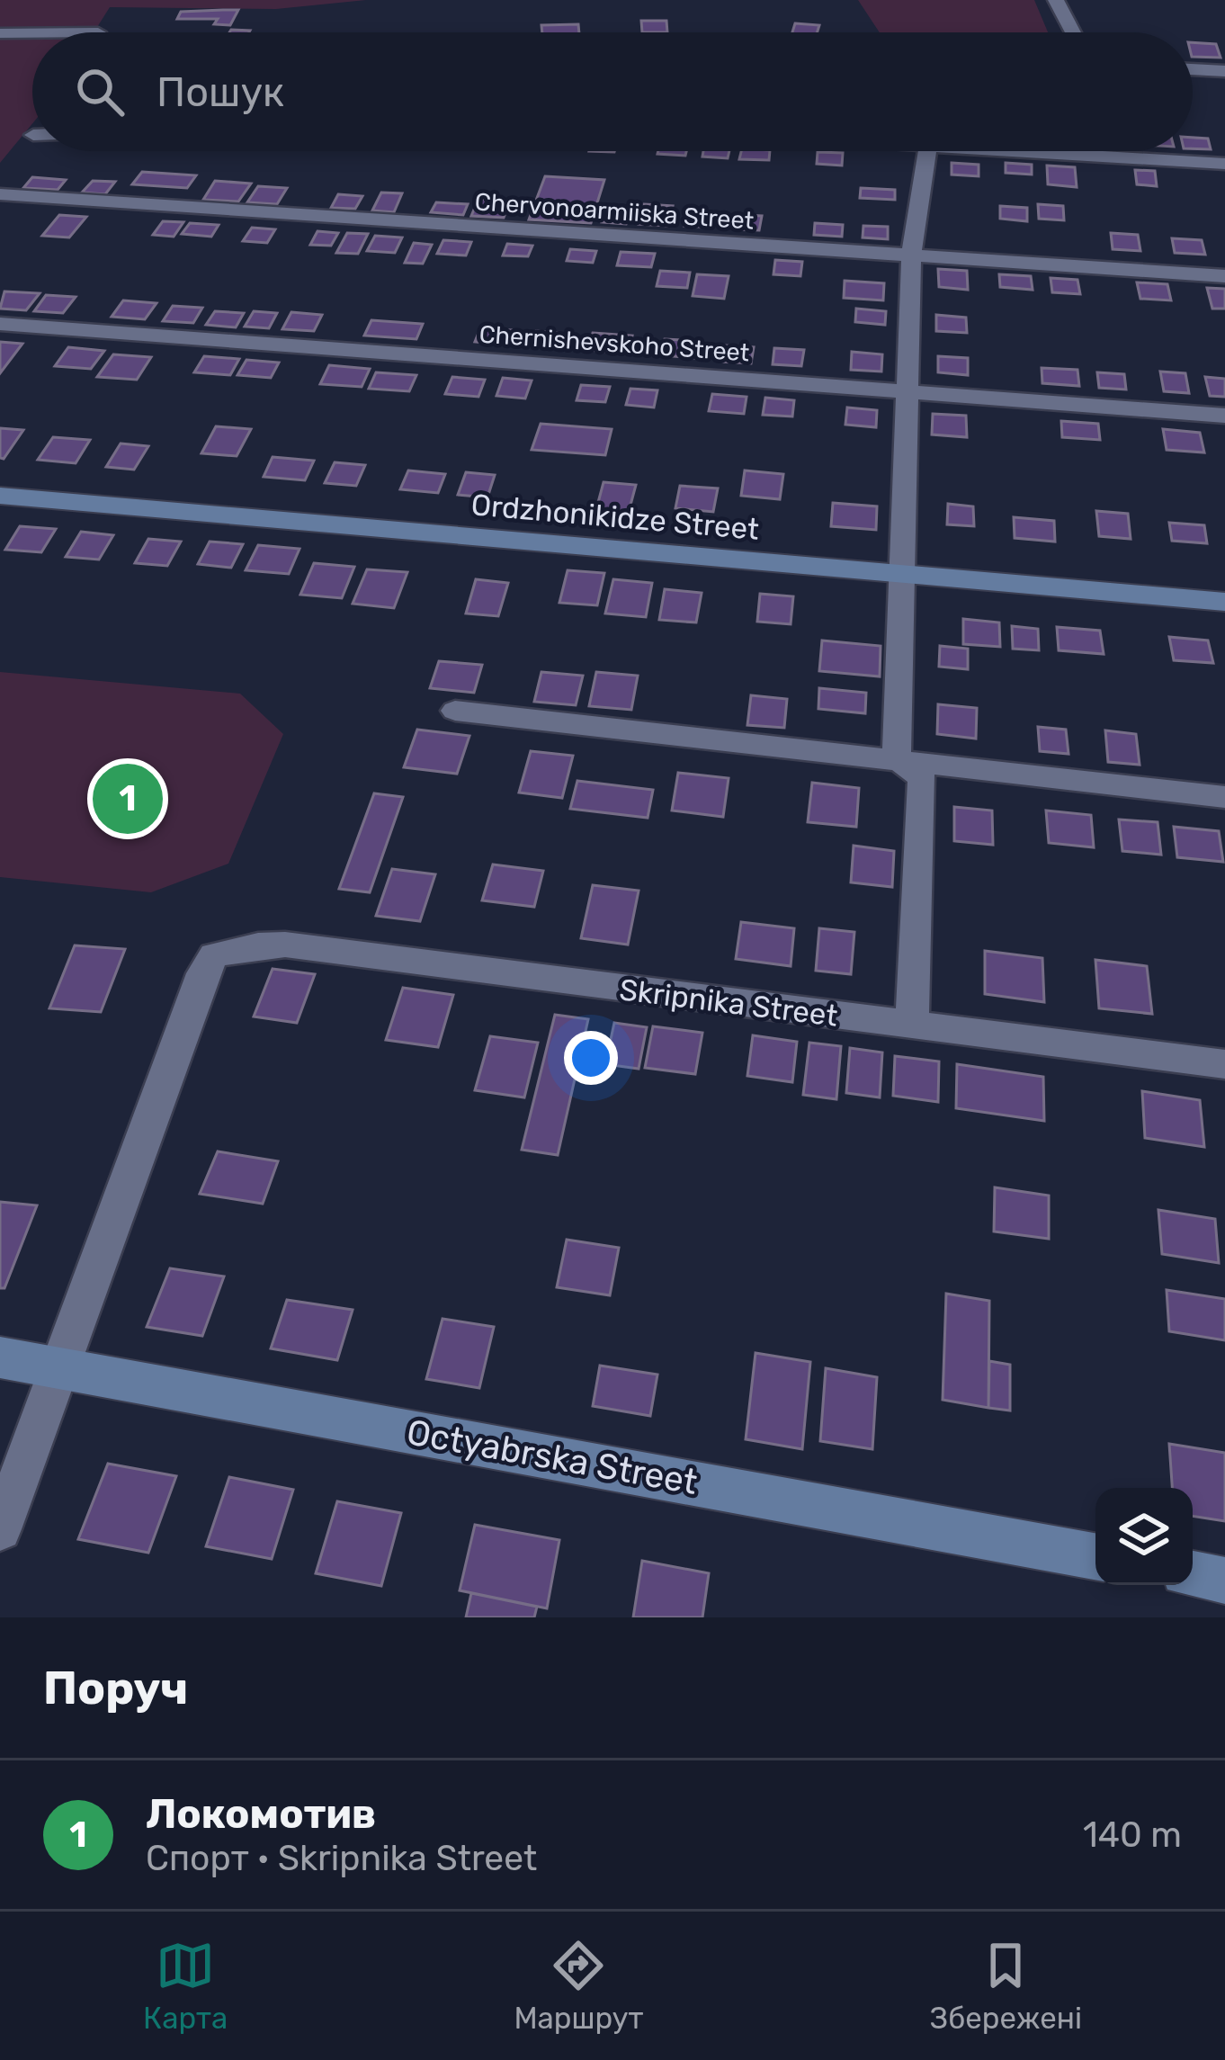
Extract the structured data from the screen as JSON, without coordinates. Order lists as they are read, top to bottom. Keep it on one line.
{"streets":{"main road":["Ordzhonikidze Street","Octyabrska Street"],"street":["Chervonoarmiiska Street","Chernishevskoho Street","Skripnika Street"]},"crossings":[["Skripnika Street","Octyabrska Street"]],"page":{"search":"Пошук","pins":"1","heading":"Поруч","list":[{"mark":"1","name":"Локомотив","note":"Спорт · Skripnika Street","value":"140 m"}],"nav":["Карта","Маршрут","Збережені"]}}
